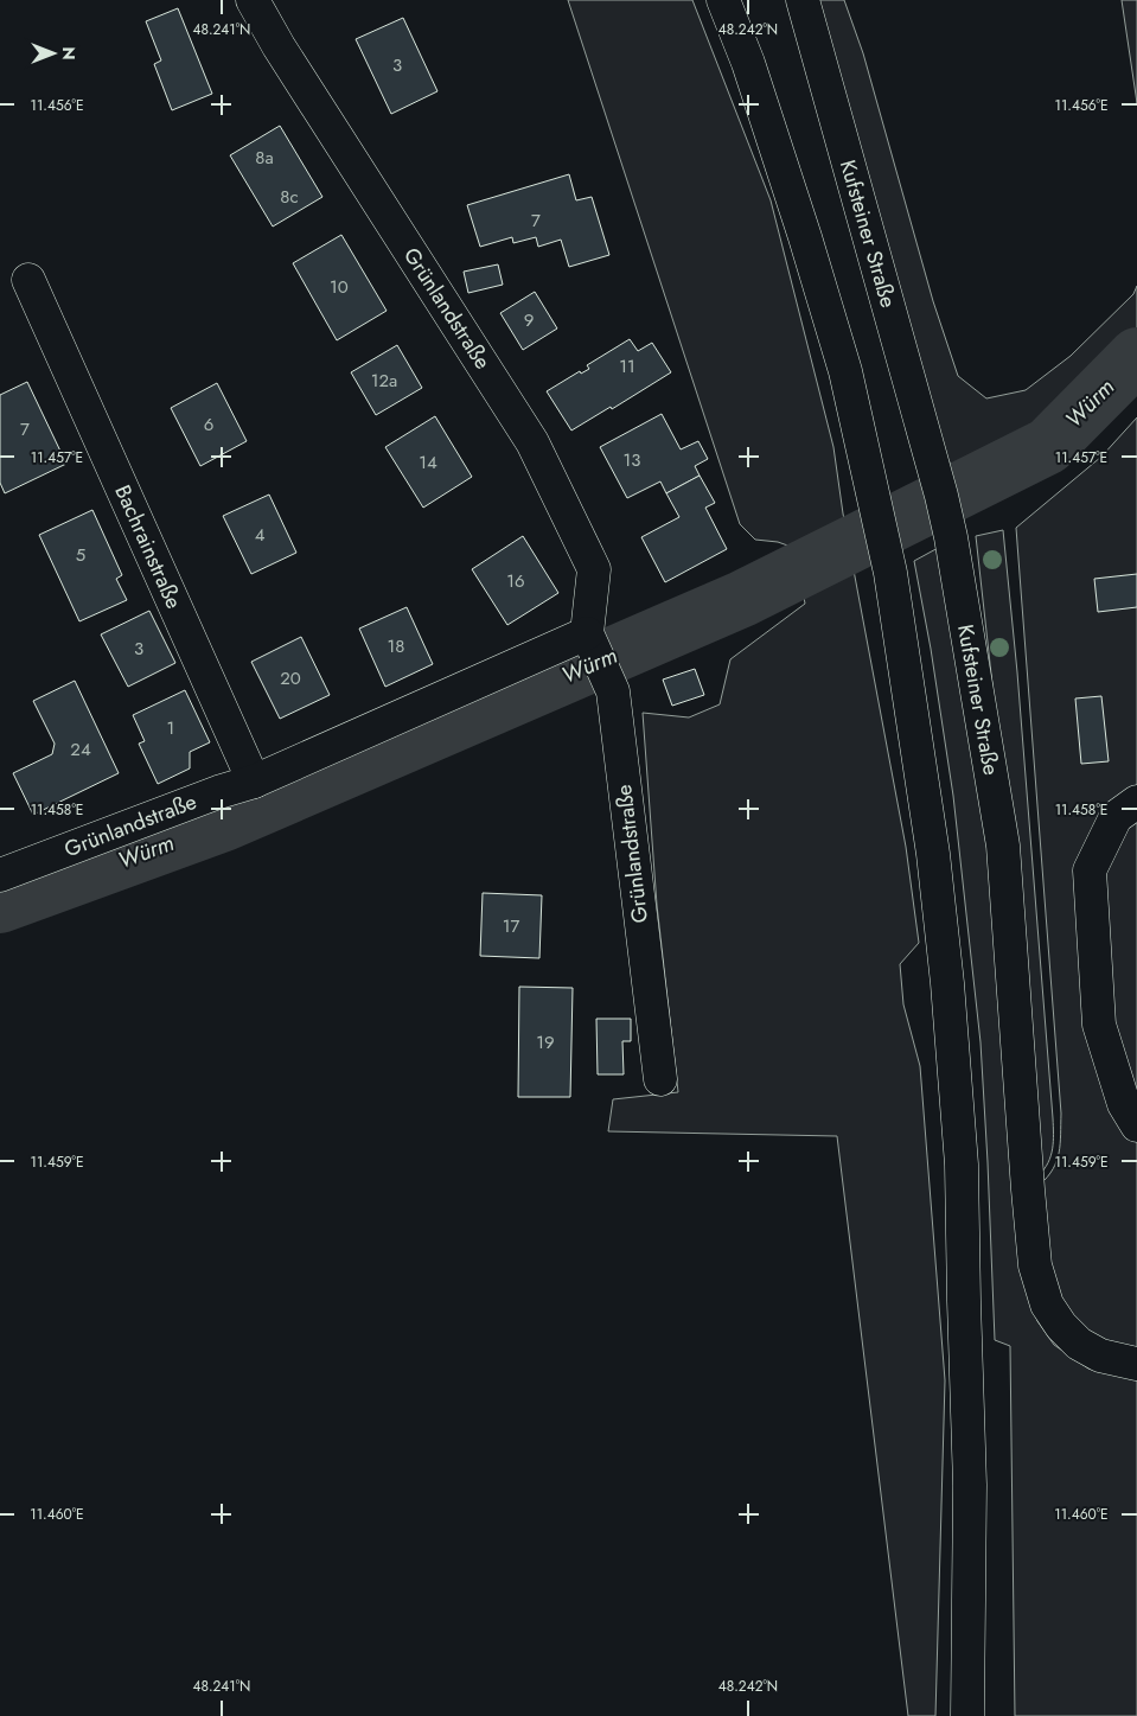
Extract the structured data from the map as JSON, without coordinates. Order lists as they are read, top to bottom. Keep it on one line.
{"streets":{"main road":["Kufsteiner Straße","Grünlandstraße","Bachrainstraße"]},"crossings":[["Grünlandstraße","Bachrainstraße"]],"water":["Würm"],"house_numbers":["3","8a","8c","7","10","9","11","12a","6","7","13","14","4","5","16","18","3","20","1","24","17","19"],"north":"right","coordinates":["48.241°N","48.242°N","11.456°E","11.457°E","11.458°E","11.459°E","11.460°E"]}
